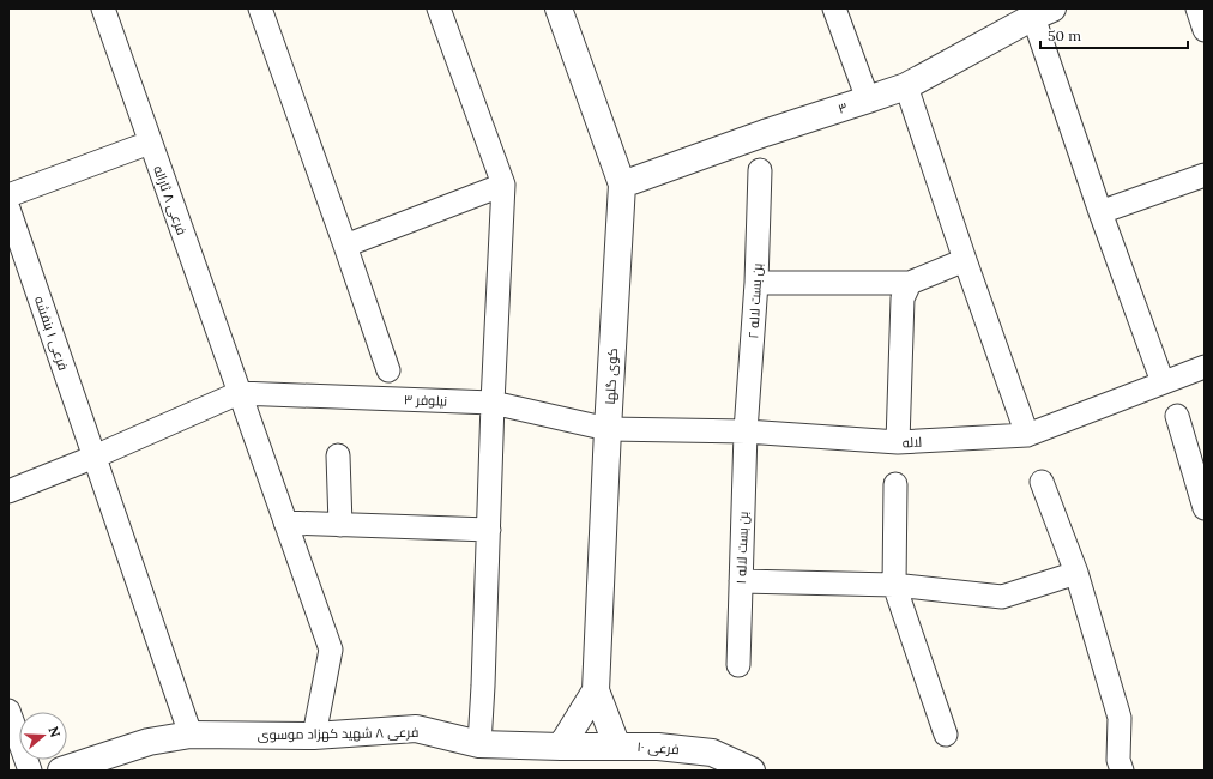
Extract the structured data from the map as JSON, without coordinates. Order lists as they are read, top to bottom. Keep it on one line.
{"streets":{"street":["۳","فرعی ۸ ثاراله","بن بست لاله ۲","فرعی ۱ بنفشه","کوی گلها","نیلوفر ۳","لاله","بن بست لاله ۱","فرعی ۸ شهید کهزاد موسوی","فرعی ۱۰"]},"crossings":[["۳","کوی گلها"],["فرعی ۸ ثاراله","نیلوفر ۳"],["فرعی ۸ ثاراله","فرعی ۸ شهید کهزاد موسوی"],["بن بست لاله ۲","لاله"],["بن بست لاله ۲","بن بست لاله ۱"],["فرعی ۱ بنفشه","فرعی ۸ شهید کهزاد موسوی"],["کوی گلها","نیلوفر ۳"],["کوی گلها","لاله"],["کوی گلها","فرعی ۸ شهید کهزاد موسوی"],["کوی گلها","فرعی ۱۰"],["نیلوفر ۳","لاله"],["لاله","بن بست لاله ۱"],["فرعی ۸ شهید کهزاد موسوی","فرعی ۱۰"]],"scale_bar":"50 m","north":"right"}
